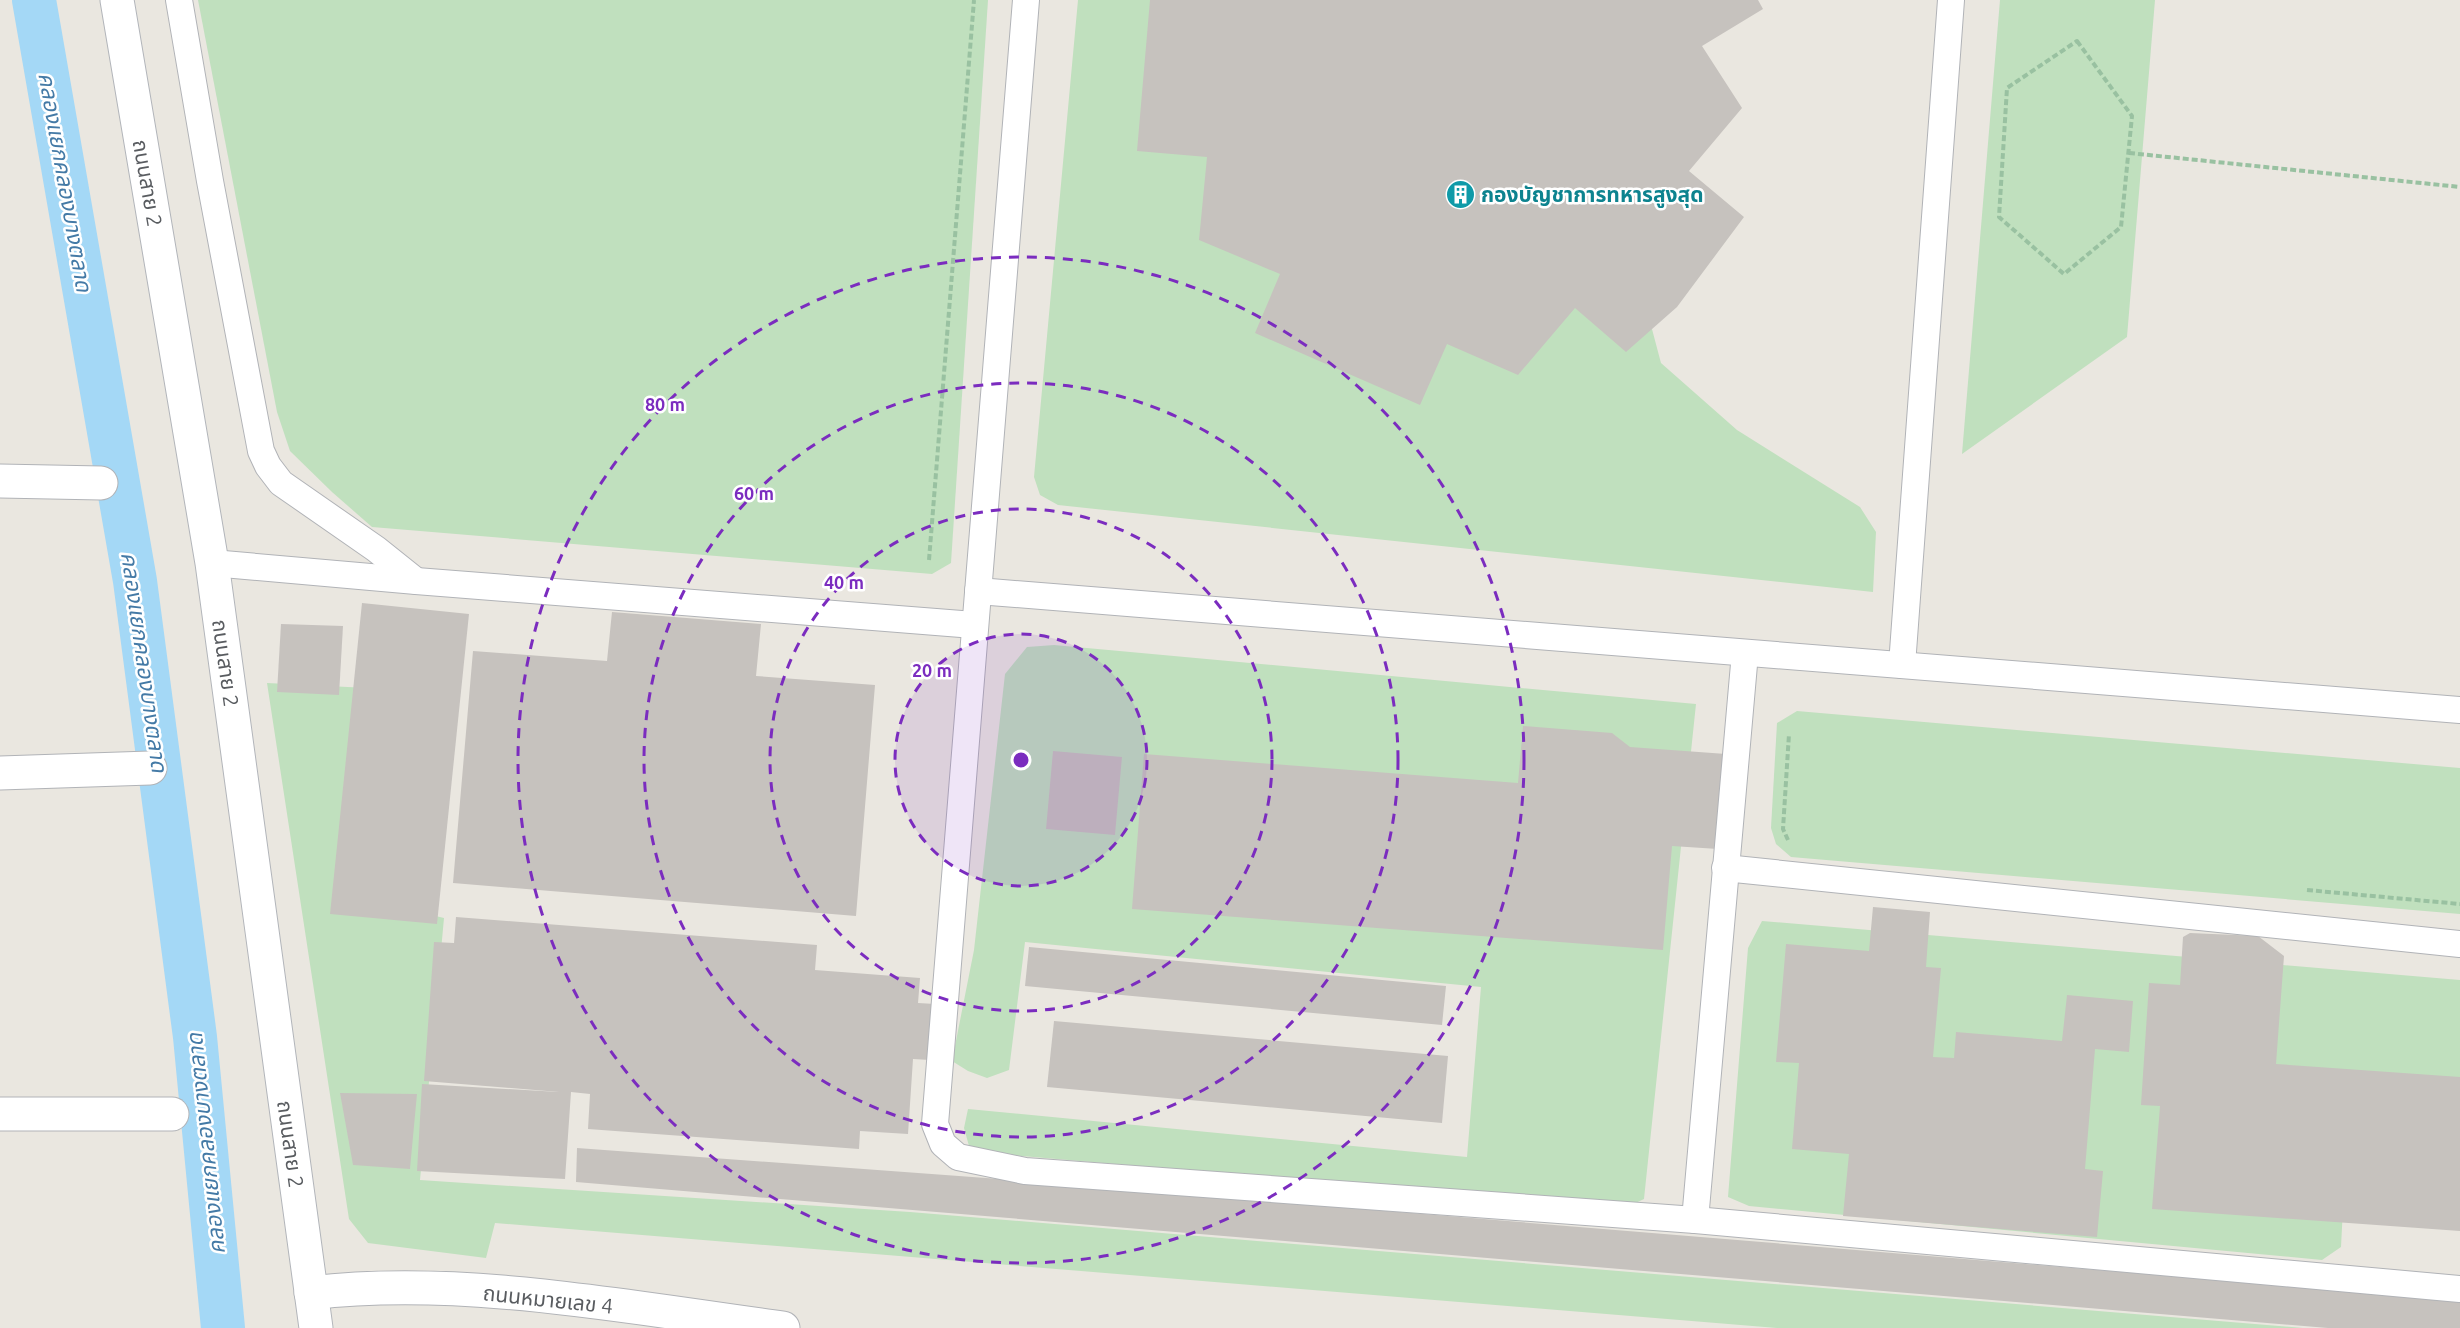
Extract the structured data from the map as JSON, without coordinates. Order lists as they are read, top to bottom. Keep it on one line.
{"streets":{"street":["ถนนสาย 2","ถนนหมายเลข 4"]},"crossings":[["ถนนสาย 2","ถนนหมายเลข 4"]],"water":["คลองแยกคลองบางตลาด"],"places":{"building":["กองบัญชาการทหารสูงสุด"]},"rings":["80 m","60 m","40 m","20 m"]}
